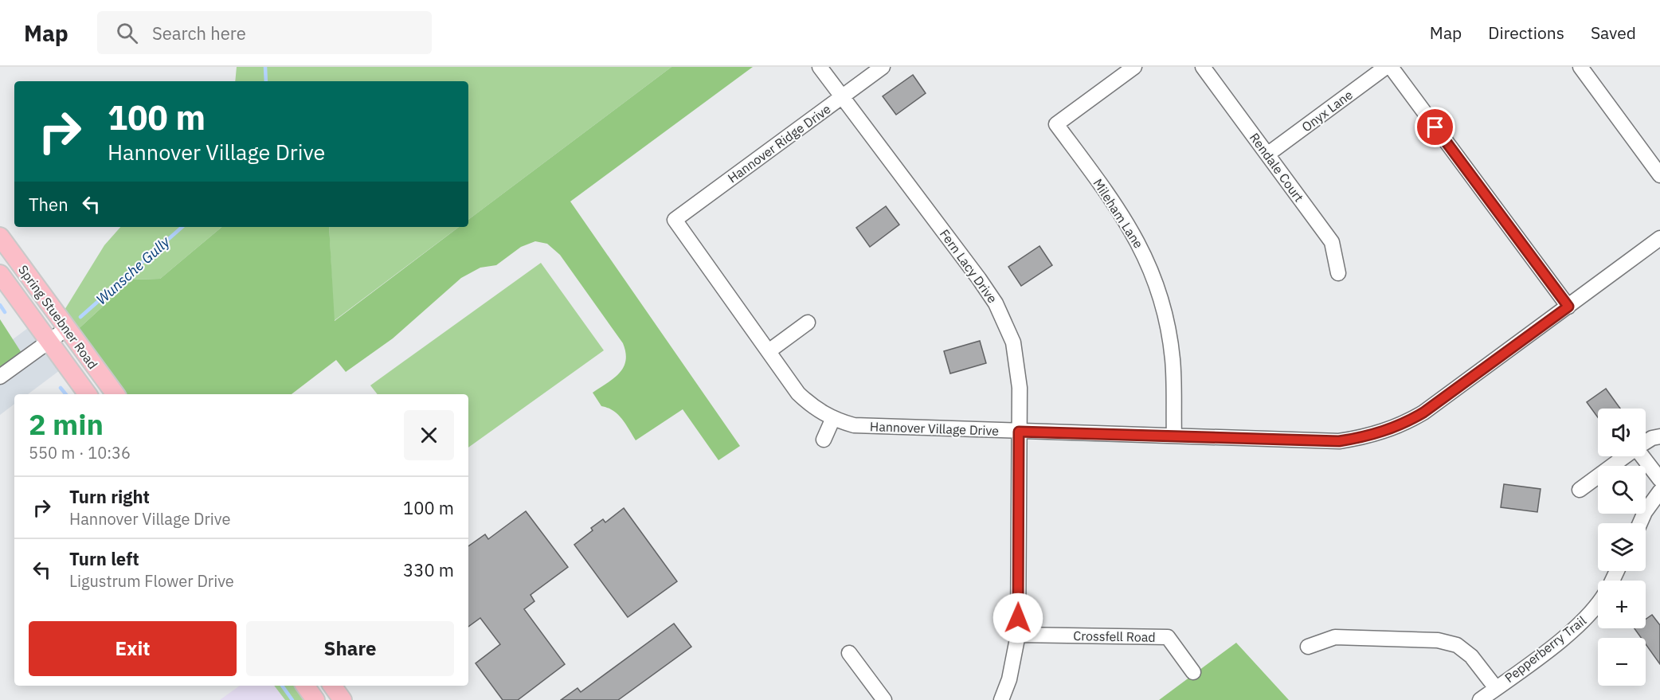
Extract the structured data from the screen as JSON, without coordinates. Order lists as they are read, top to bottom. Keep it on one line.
{"streets":{"main road":["Spring Stuebner Road"],"street":["Onyx Lane","Hannover Ridge Drive","Rendale Court","Mileham Lane","Fern Lacy Drive","Hannover Village Drive","Crossfell Road","Pepperberry Trail"]},"crossings":[["Onyx Lane","Rendale Court"],["Hannover Ridge Drive","Fern Lacy Drive"],["Hannover Ridge Drive","Hannover Village Drive"],["Mileham Lane","Hannover Village Drive"],["Fern Lacy Drive","Hannover Village Drive"],["Fern Lacy Drive","Crossfell Road"]],"water":["Wunsche Gully"],"page":{"header":"Map","search":"Search here","nav":["Map","Directions","Saved"],"turn":["100 m","Hannover Village Drive"],"then":"Then","heading":["2 min","550 m · 10:36"],"map_buttons":["+","−"],"list":[{"name":"Turn right","note":"Hannover Village Drive","value":"100 m"},{"name":"Turn left","note":"Ligustrum Flower Drive","value":"330 m"}],"buttons":["Exit","Share"]}}
